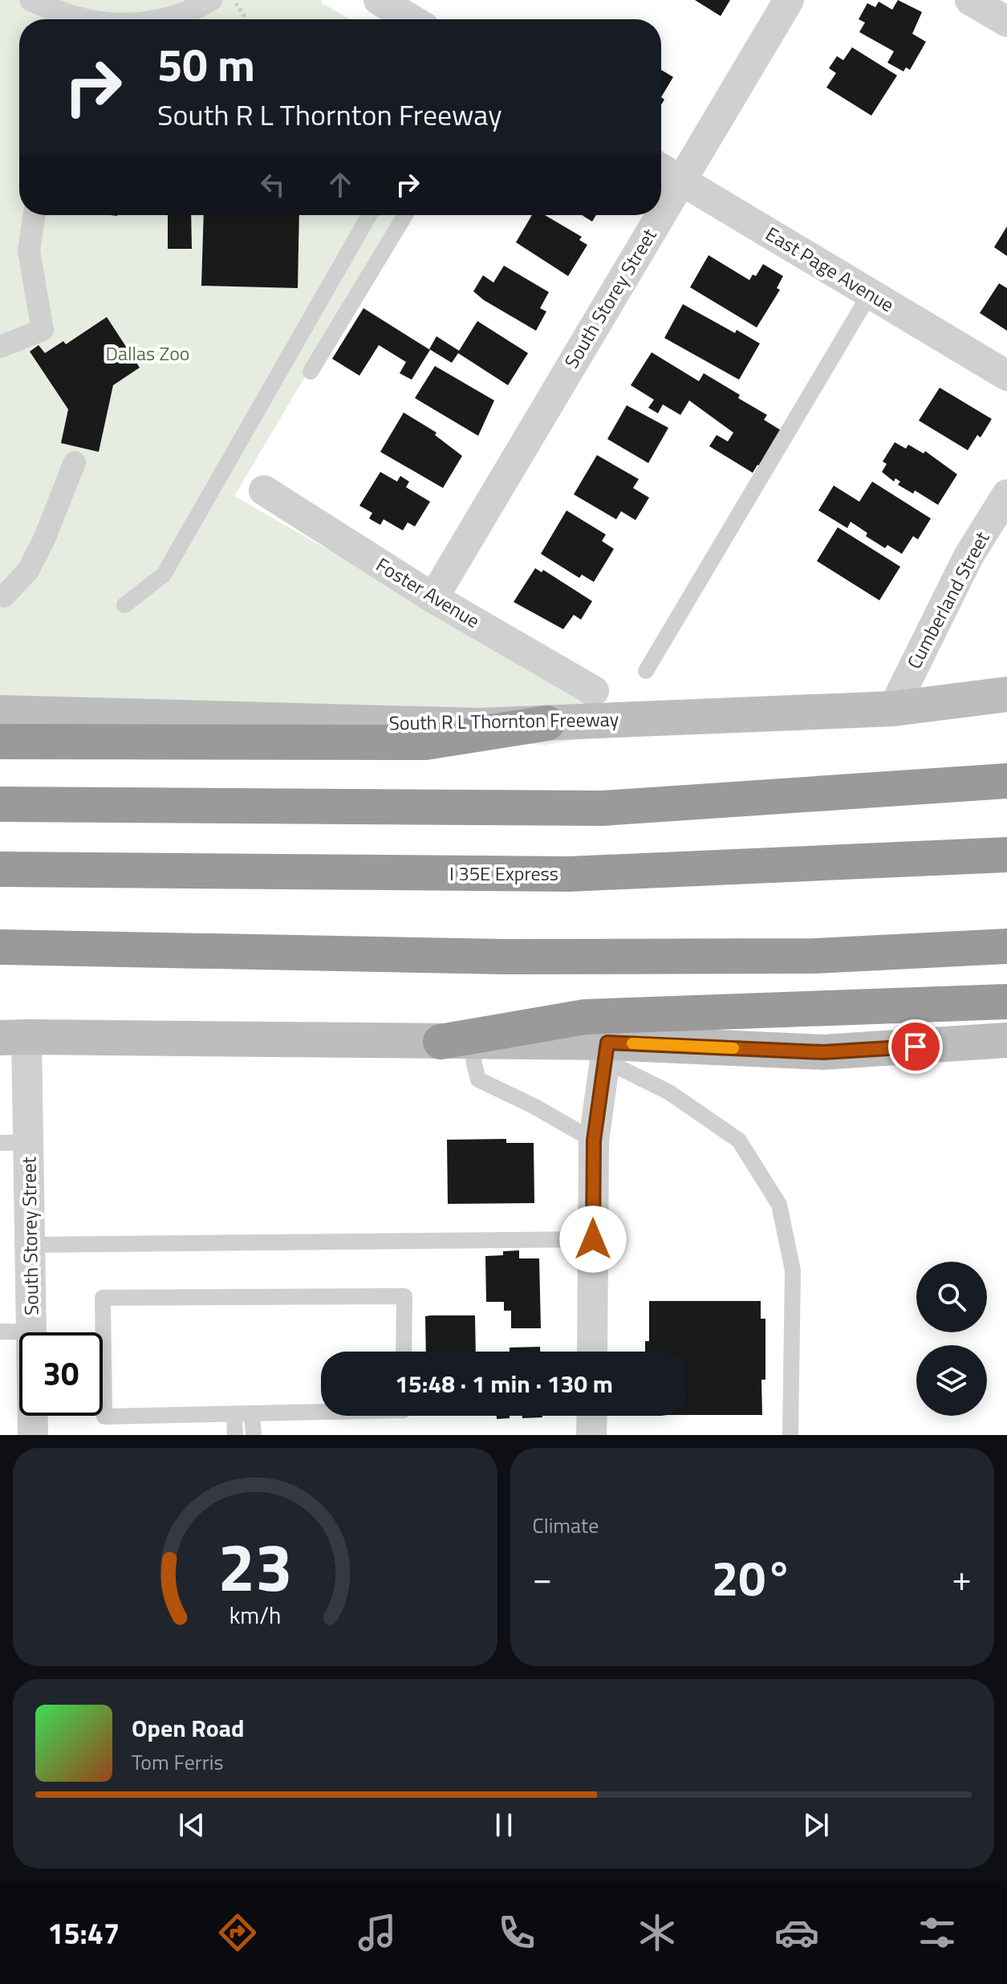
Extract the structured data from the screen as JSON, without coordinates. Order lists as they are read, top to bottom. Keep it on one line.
{"streets":{"highway":["I 35E Express"],"main road":["South R L Thornton Freeway"],"street":["East Page Avenue","South Storey Street","Foster Avenue","Cumberland Street"]},"crossings":[["East Page Avenue","South Storey Street"],["South Storey Street","Foster Avenue"],["Cumberland Street","South R L Thornton Freeway"]],"parks":["Dallas Zoo"],"page":{"turn":["50 m","South R L Thornton Freeway"],"limit":"30","trip":"15:48 · 1 min · 130 m","tile":"Climate","heat":["−","20°","+"],"song":["Open Road","Tom Ferris"],"tabs":"15:47","gauge":["23","km/h"]}}
